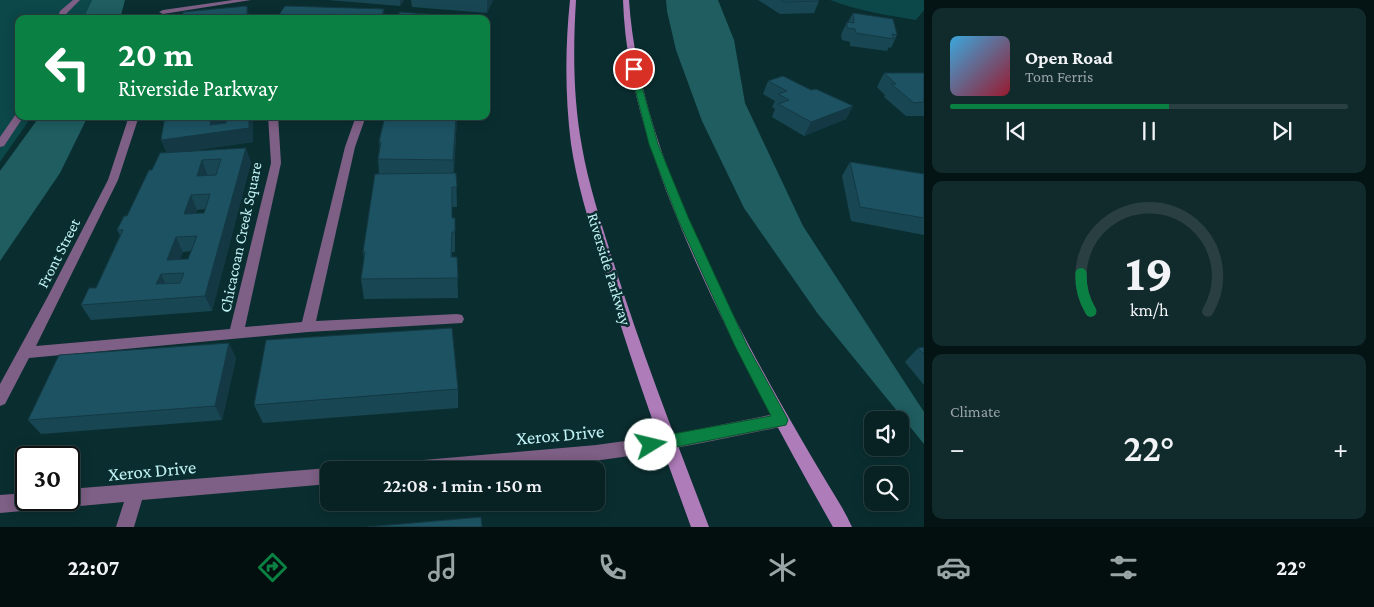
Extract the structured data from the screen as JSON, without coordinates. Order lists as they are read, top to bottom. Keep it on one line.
{"streets":{"main road":["Riverside Parkway"],"street":["Chicacoan Creek Square","Front Street","Xerox Drive"]},"crossings":[["Chicacoan Creek Square","Front Street"],["Riverside Parkway","Xerox Drive"]],"page":{"turn":["20 m","Riverside Parkway"],"song":["Open Road","Tom Ferris"],"tile":"Climate","heat":["−","22°","+"],"limit":"30","trip":"22:08 · 1 min · 150 m","tabs":["22:07","22°"],"gauge":["19","km/h"]}}
